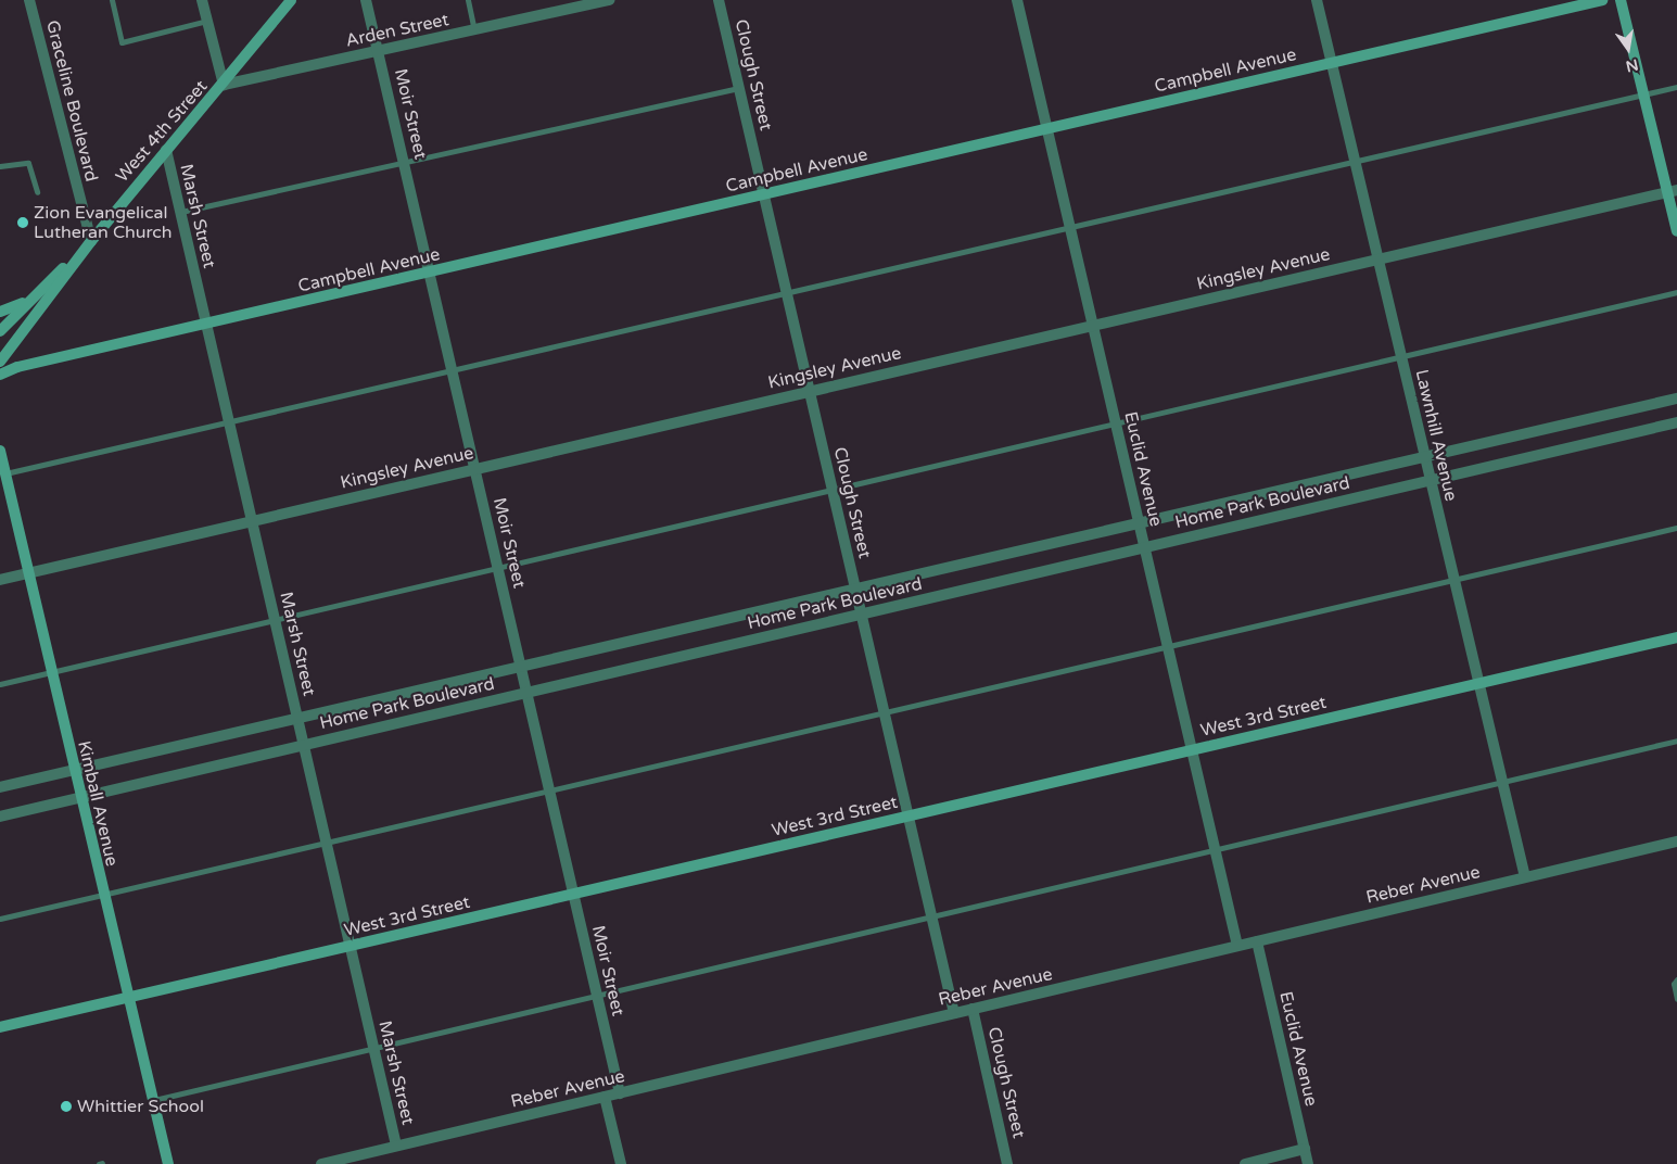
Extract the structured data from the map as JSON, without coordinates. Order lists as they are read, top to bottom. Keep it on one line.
{"streets":{"main road":["Campbell Avenue","West 4th Street","West 3rd Street","Kimball Avenue"],"street":["Arden Street","Clough Street","Graceline Boulevard","Moir Street","Marsh Street","Kingsley Avenue","Lawnhill Avenue","Euclid Avenue","Home Park Boulevard","Reber Avenue"]},"crossings":[["Arden Street","Moir Street"],["Arden Street","West 4th Street"],["Campbell Avenue","Clough Street"],["Campbell Avenue","Moir Street"],["Campbell Avenue","Marsh Street"],["Campbell Avenue","Lawnhill Avenue"],["Campbell Avenue","Euclid Avenue"],["Clough Street","Kingsley Avenue"],["Clough Street","Home Park Boulevard"],["Clough Street","West 3rd Street"],["Clough Street","Reber Avenue"],["Graceline Boulevard","West 4th Street"],["Moir Street","Kingsley Avenue"],["Moir Street","Home Park Boulevard"],["Moir Street","West 3rd Street"],["Moir Street","Reber Avenue"],["West 4th Street","Marsh Street"],["Marsh Street","Kingsley Avenue"],["Marsh Street","Home Park Boulevard"],["Marsh Street","West 3rd Street"],["Marsh Street","Reber Avenue"],["Kingsley Avenue","Lawnhill Avenue"],["Kingsley Avenue","Euclid Avenue"],["Kingsley Avenue","Kimball Avenue"],["Lawnhill Avenue","Home Park Boulevard"],["Lawnhill Avenue","West 3rd Street"],["Lawnhill Avenue","Reber Avenue"],["Euclid Avenue","Home Park Boulevard"],["Euclid Avenue","West 3rd Street"],["Euclid Avenue","Reber Avenue"],["Home Park Boulevard","Kimball Avenue"],["West 3rd Street","Kimball Avenue"]],"places":["Zion Evangelical Lutheran Church","Whittier School"],"north":"bottom"}
